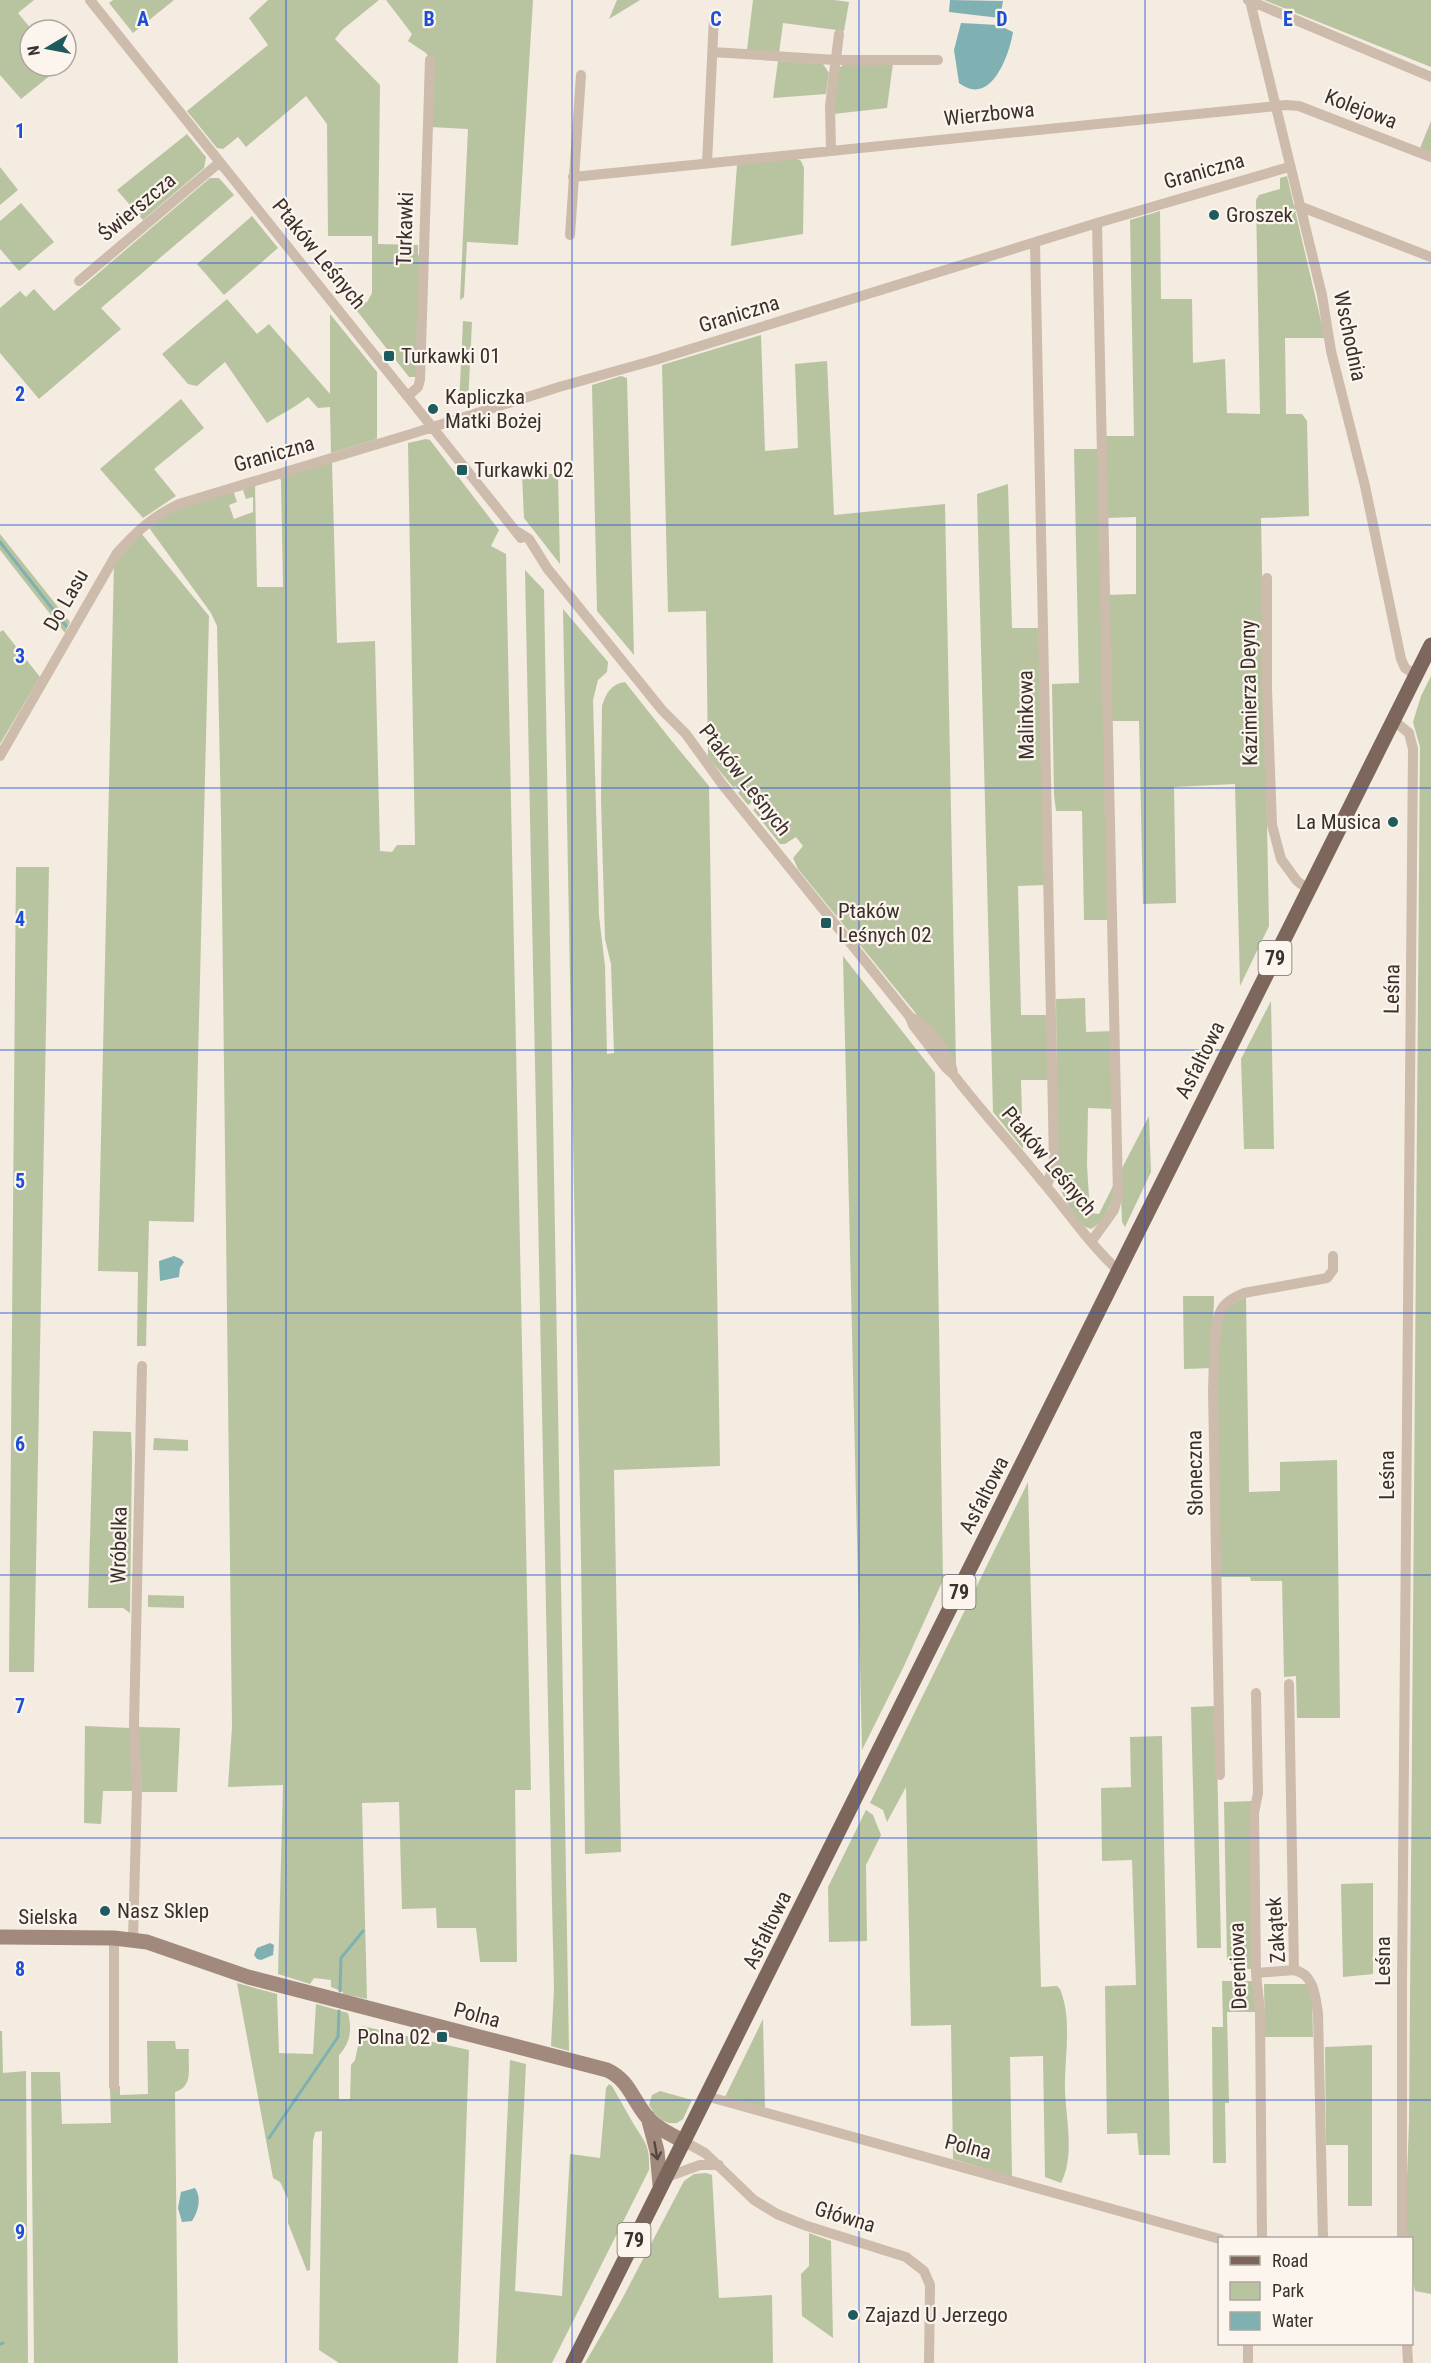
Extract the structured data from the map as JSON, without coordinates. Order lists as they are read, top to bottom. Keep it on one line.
{"streets":{"main road":["79","Asfaltowa"],"street":["Kolejowa","Wierzbowa","Graniczna","Świerszcza","Turkawki","Ptaków Leśnych","Wschodnia","Do Lasu","Kazimierza Deyny","Malinkowa","Leśna","Słoneczna","Wróbelka","Sielska","Zakątek","Dereniowa","Polna","Główna"]},"crossings":[["Kolejowa","Wierzbowa"],["Kolejowa","Wschodnia"],["Wierzbowa","Wschodnia"],["Graniczna","Ptaków Leśnych"],["Graniczna","Wschodnia"],["Graniczna","Do Lasu"],["Graniczna","Malinkowa"],["Świerszcza","Ptaków Leśnych"],["Turkawki","Ptaków Leśnych"],["Ptaków Leśnych","Malinkowa"],["Ptaków Leśnych","Asfaltowa"],["Wschodnia","Asfaltowa"],["Kazimierza Deyny","Asfaltowa"],["Leśna","Asfaltowa"],["Asfaltowa","Polna"],["Asfaltowa","Główna"],["Wróbelka","Sielska"],["Sielska","Polna"],["Polna","Główna"]],"places":{"other":["Groszek","Kapliczka Matki Bożej","La Musica","Nasz Sklep","Zajazd U Jerzego"],"transit":["Turkawki 01","Turkawki 02","Ptaków Leśnych 02","Polna 02"]},"legend":["Road","Park","Water"],"north":"left","grid":{"columns":["A","B","C","D","E"],"rows":["1","2","3","4","5","6","7","8","9"]}}
